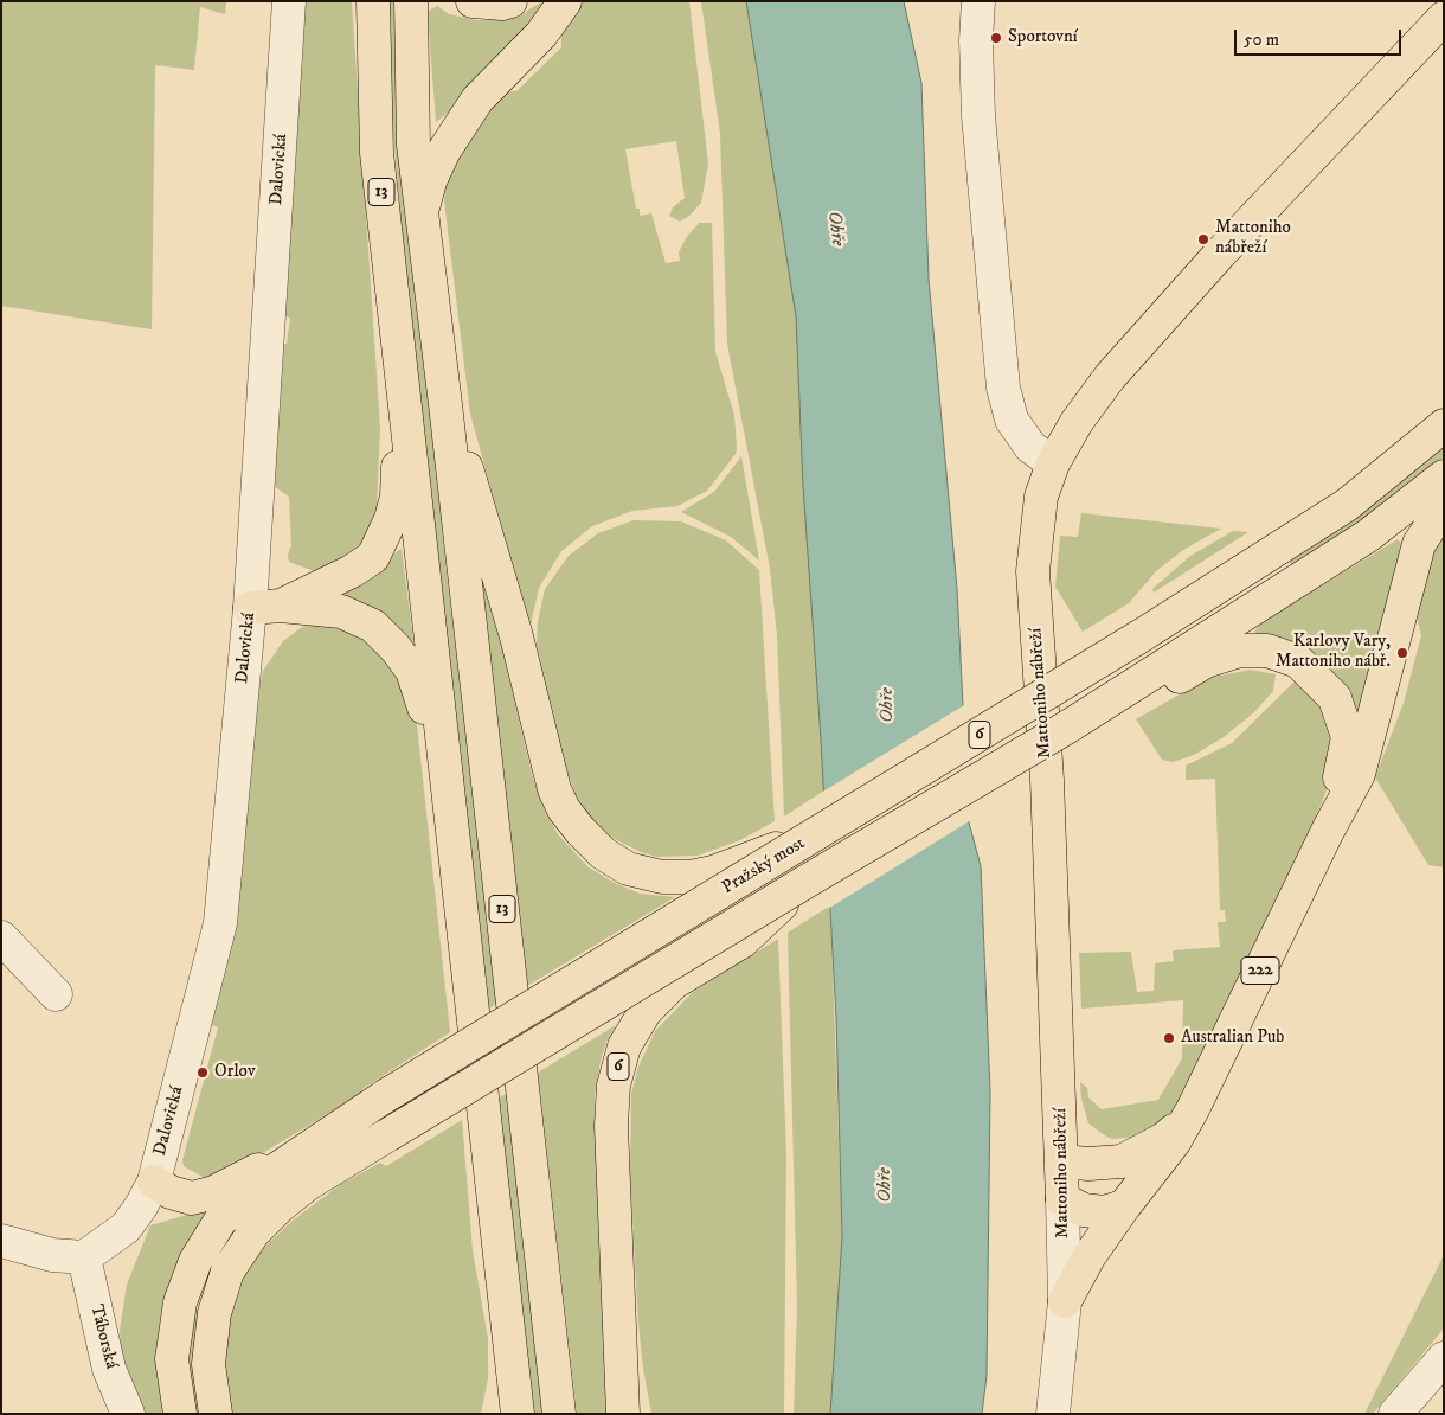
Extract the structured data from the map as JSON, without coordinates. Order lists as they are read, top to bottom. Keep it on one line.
{"streets":{"main road":["13","Mattoniho nábřeží","6","Pražský most","222"],"street":["Dalovická","Táborská"]},"crossings":[["Dalovická","Táborská"],["Mattoniho nábřeží","222"],["6","Pražský most"],["6","222"],["Pražský most","222"]],"water":["Ohře"],"places":["Sportovní","Mattoniho nábřeží","Karlovy Vary, Mattoniho nábř.","Australian Pub","Orlov"],"scale_bar":"50 m"}
